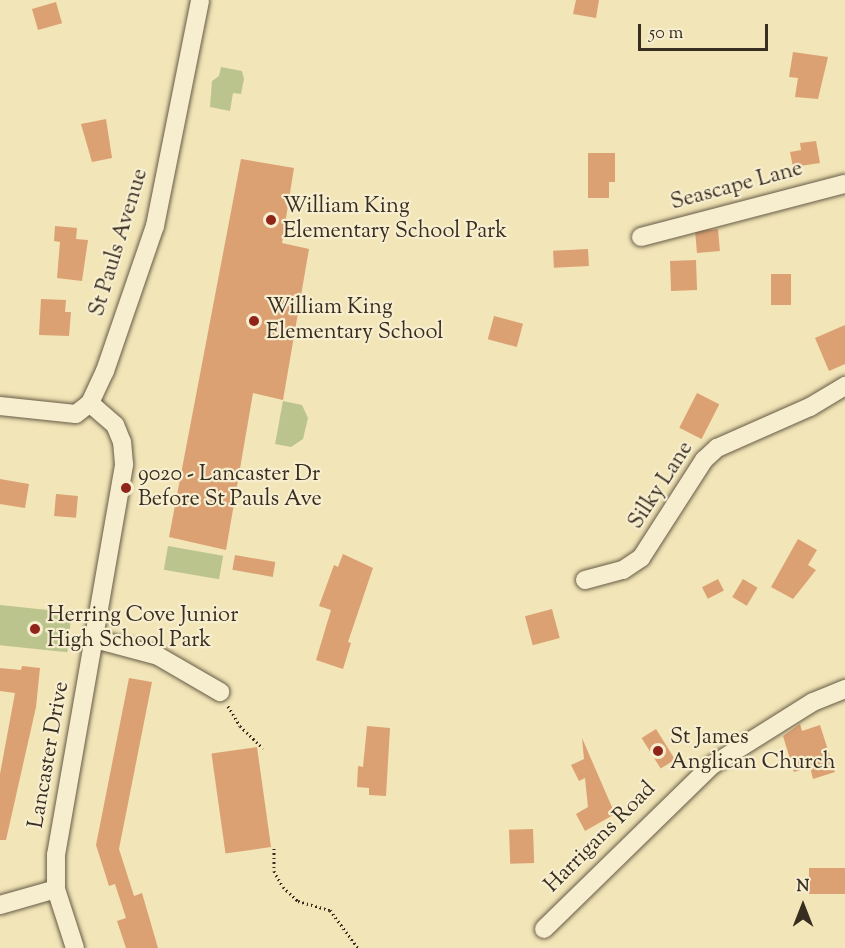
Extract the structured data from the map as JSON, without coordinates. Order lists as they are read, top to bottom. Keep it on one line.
{"streets":{"street":["Seascape Lane","St Pauls Avenue","Silky Lane","Lancaster Drive","Harrigans Road"]},"crossings":[["St Pauls Avenue","Lancaster Drive"]],"places":["William King Elementary School Park","William King Elementary School","9020 - Lancaster Dr Before St Pauls Ave","Herring Cove Junior High School Park","St James Anglican Church"],"scale_bar":"50 m","north":"top"}
